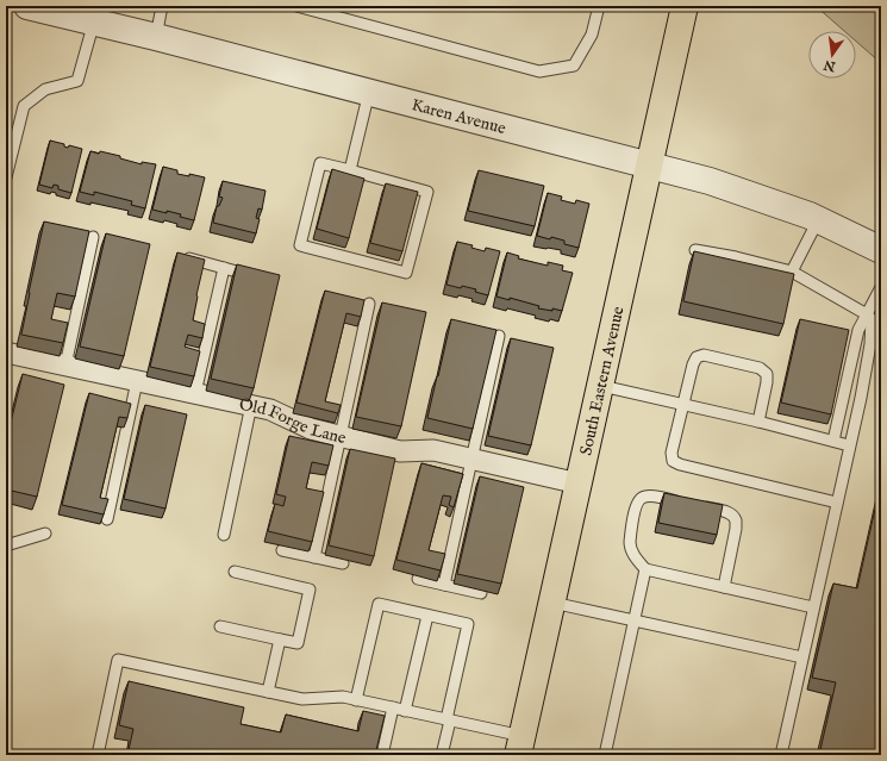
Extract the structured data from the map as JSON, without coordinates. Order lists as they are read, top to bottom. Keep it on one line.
{"streets":{"main road":["South Eastern Avenue"],"street":["Karen Avenue","Old Forge Lane"]},"crossings":[["Karen Avenue","South Eastern Avenue"],["South Eastern Avenue","Old Forge Lane"]],"north":"bottom"}
